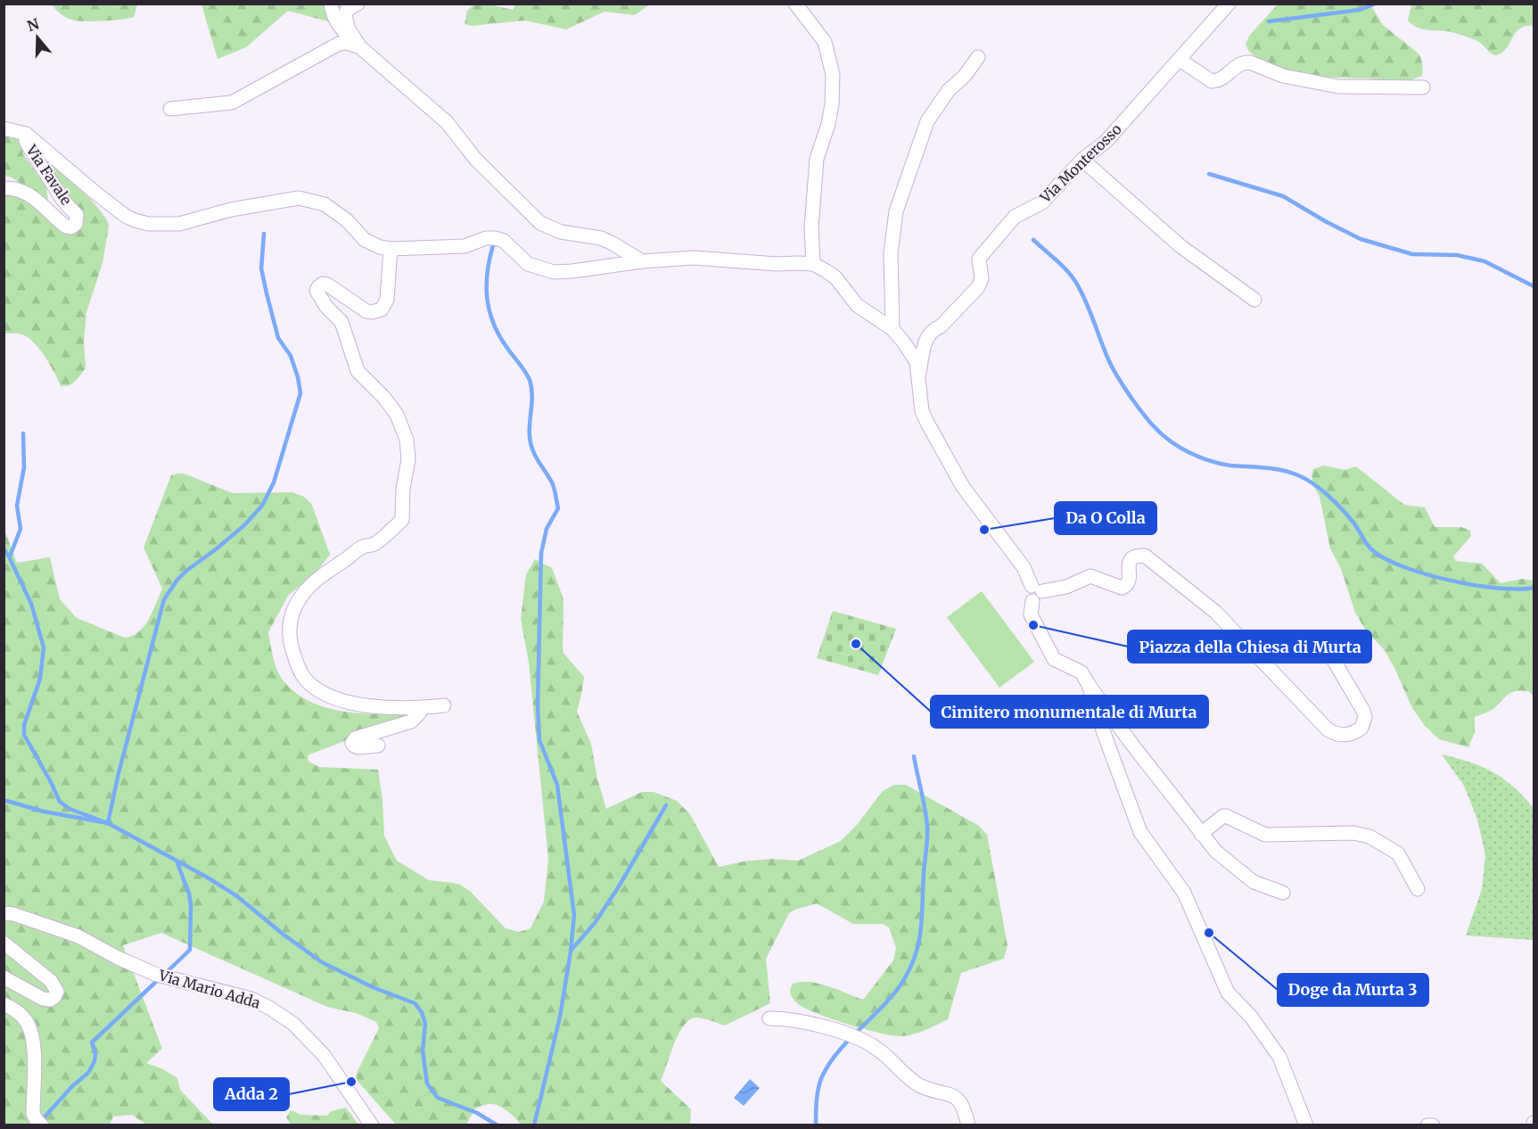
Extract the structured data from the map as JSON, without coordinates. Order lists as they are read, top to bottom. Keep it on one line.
{"streets":{"street":["Via Monterosso","Via Favale","Via Mario Adda"]},"places":["Da O Colla","Piazza della Chiesa di Murta","Cimitero monumentale di Murta","Doge da Murta 3","Adda 2"],"north":"top"}
